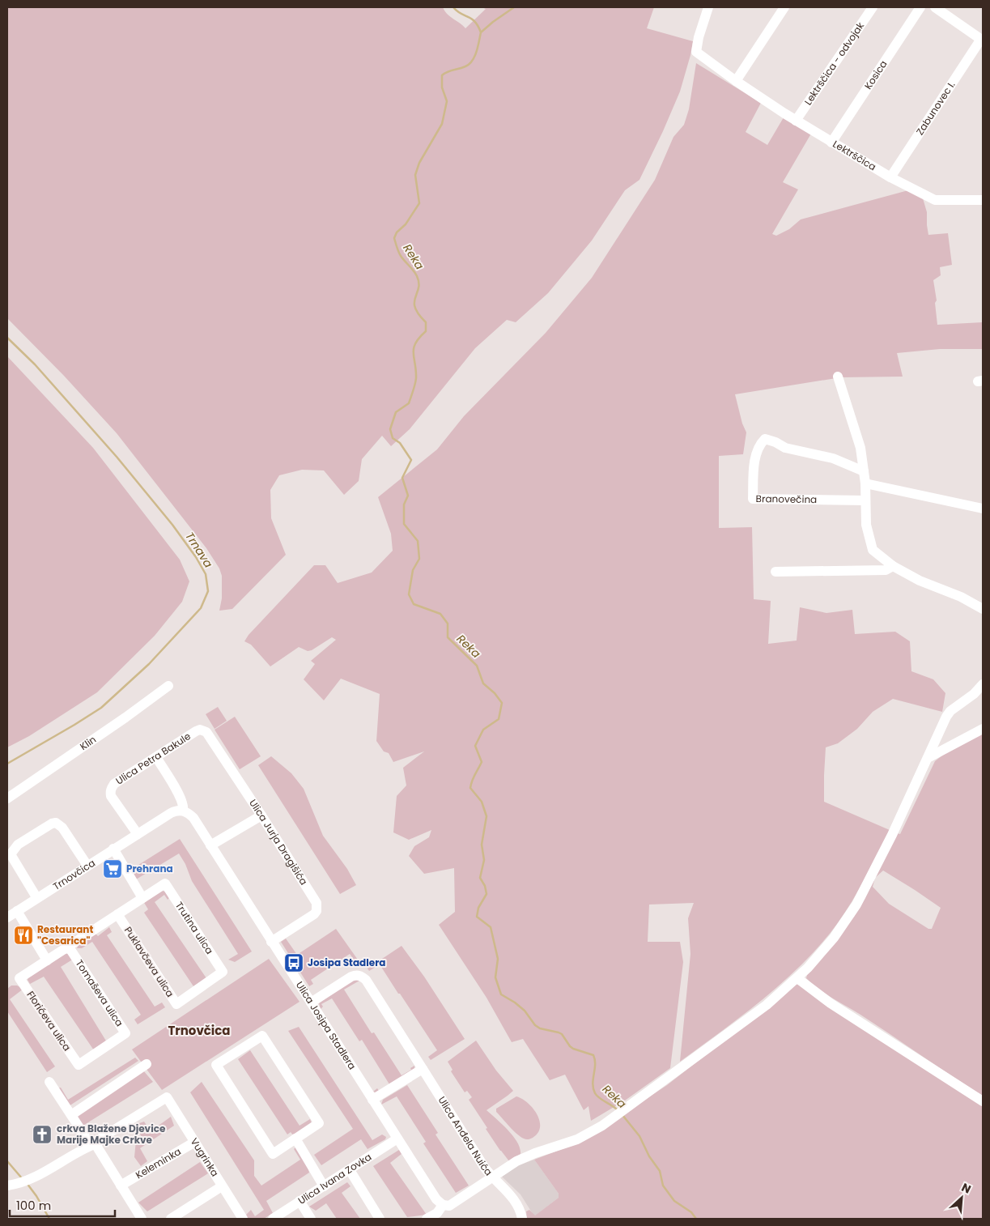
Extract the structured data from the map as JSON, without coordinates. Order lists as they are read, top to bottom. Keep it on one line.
{"streets":{"street":["Lektrščica - odvojak","Kosica","Zabunovec I.","Lektrščica","Branovečina","Klin","Ulica Petra Bakule","Ulica Jurja Dragišića","Trnovčica","Trutina ulica","Puklavčeva ulica","Tomaševa ulica","Florićeva ulica","Ulica Josipa Stadlera","Ulica Anđela Nuića","Vugrinka","Keleminka","Ulica Ivana Zovka"]},"crossings":[["Lektrščica - odvojak","Lektrščica"],["Kosica","Lektrščica"],["Zabunovec I.","Lektrščica"],["Ulica Petra Bakule","Ulica Jurja Dragišića"],["Ulica Petra Bakule","Trnovčica"],["Ulica Petra Bakule","Ulica Josipa Stadlera"],["Ulica Jurja Dragišića","Ulica Josipa Stadlera"],["Trnovčica","Ulica Josipa Stadlera"],["Trutina ulica","Puklavčeva ulica"],["Tomaševa ulica","Florićeva ulica"],["Ulica Josipa Stadlera","Ulica Anđela Nuića"],["Ulica Josipa Stadlera","Ulica Ivana Zovka"],["Vugrinka","Keleminka"]],"districts":["Trnovčica"],"water":["Reka","Trnava"],"places":{"supermarket":["Prehrana"],"restaurant":["Restaurant \"Cesarica\""],"bus stop":["Josipa Stadlera"],"church":["crkva Blažene Djevice Marije Majke Crkve"]},"scale_bar":"100 m","north":"top right"}
